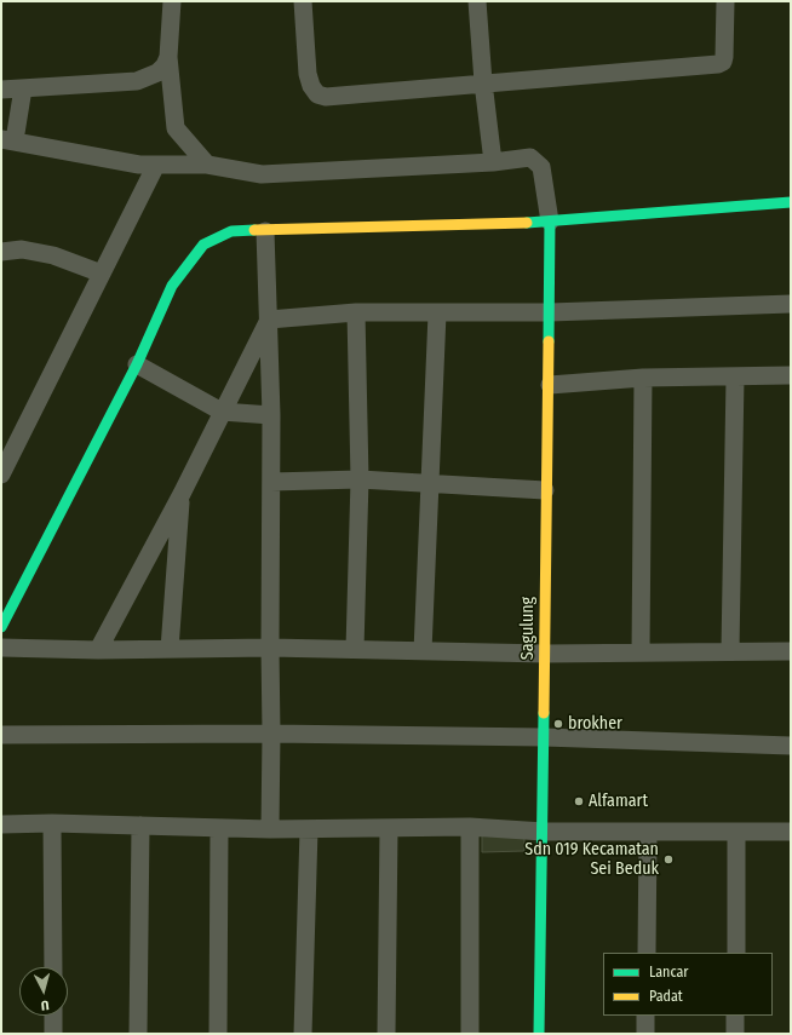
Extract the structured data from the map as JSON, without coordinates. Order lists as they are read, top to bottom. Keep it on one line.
{"streets":{"street":["Sagulung"]},"places":["brokher","Alfamart","Sdn 019 Kecamatan Sei Beduk"],"legend":["Lancar","Padat"],"north":"bottom"}
